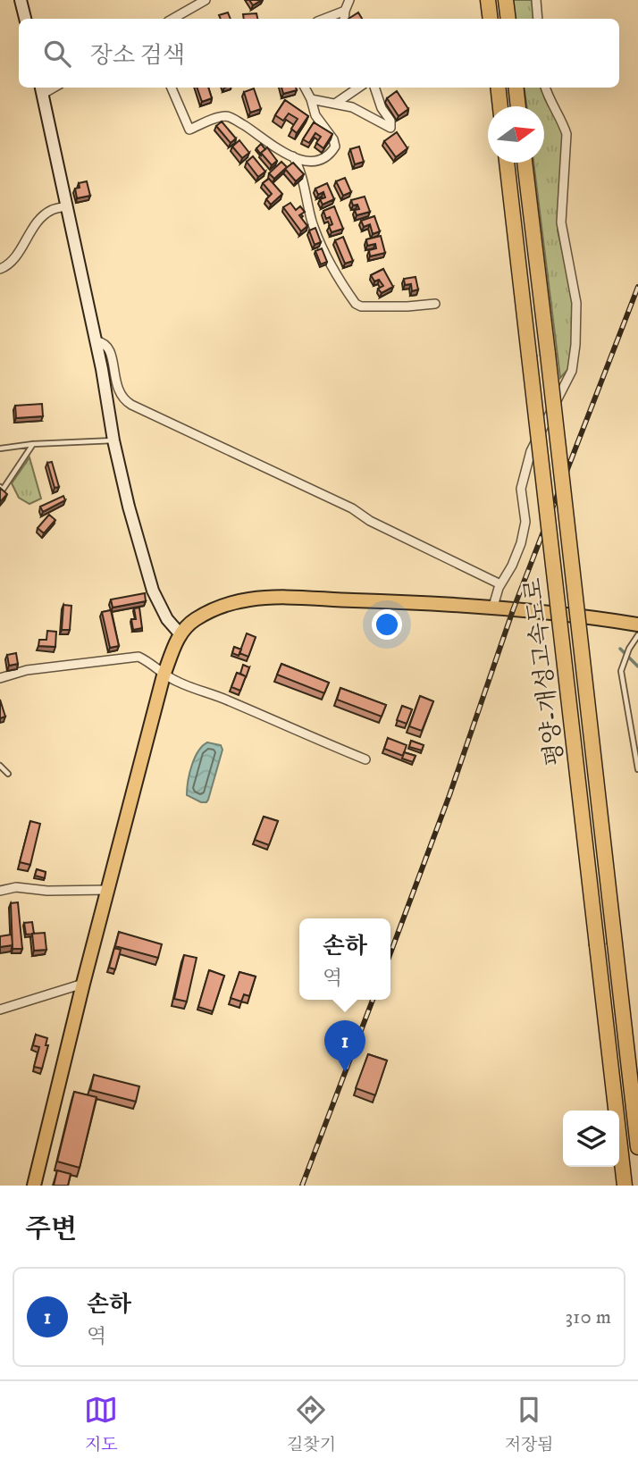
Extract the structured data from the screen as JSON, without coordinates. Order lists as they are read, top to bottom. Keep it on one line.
{"streets":{"highway":["평양-개성고속도로"]},"north":"right","page":{"search":"장소 검색","popup":["손하","역"],"pins":"1","heading":"주변","list":[{"mark":"1","name":"손하","note":"역","value":"310 m"}],"nav":["지도","길찾기","저장됨"]}}
